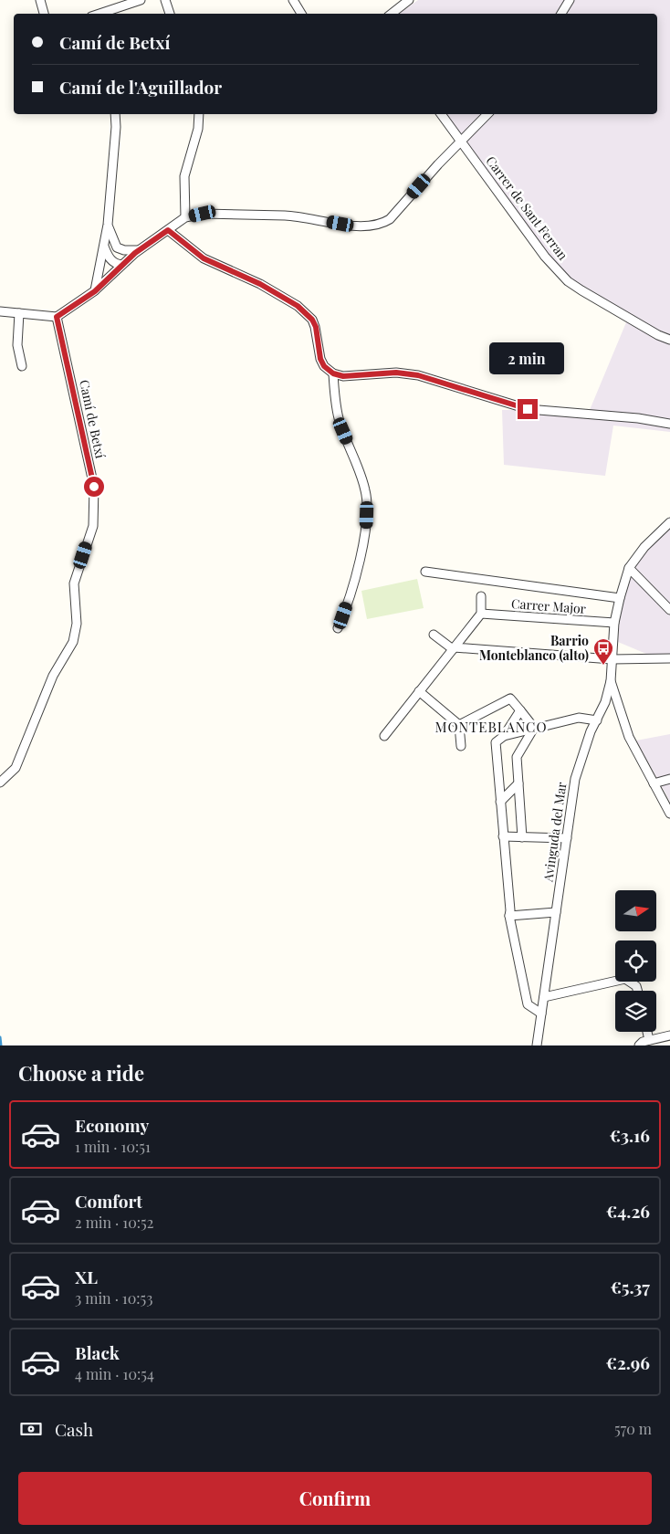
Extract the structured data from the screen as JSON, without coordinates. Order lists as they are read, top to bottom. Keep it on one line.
{"streets":{"street":["Carrer de Sant Ferran","Camí de Betxí","Carrer Major","Avinguda del Mar"]},"crossings":[["Carrer Major","Avinguda del Mar"]],"districts":["MONTEBLANCO"],"places":{"bus stop":["Barrio Monteblanco (alto)"]},"north":"right","page":{"banner":["Camí de Betxí","Camí de l'Aguillador"],"bubble":"2 min","heading":"Choose a ride","list":[{"name":"Economy","note":"1 min · 10:51","value":"€3.16"},{"name":"Comfort","note":"2 min · 10:52","value":"€4.26"},{"name":"XL","note":"3 min · 10:53","value":"€5.37"},{"name":"Black","note":"4 min · 10:54","value":"€2.96"}],"pay":["Cash","570 m"],"buttons":"Confirm"}}
